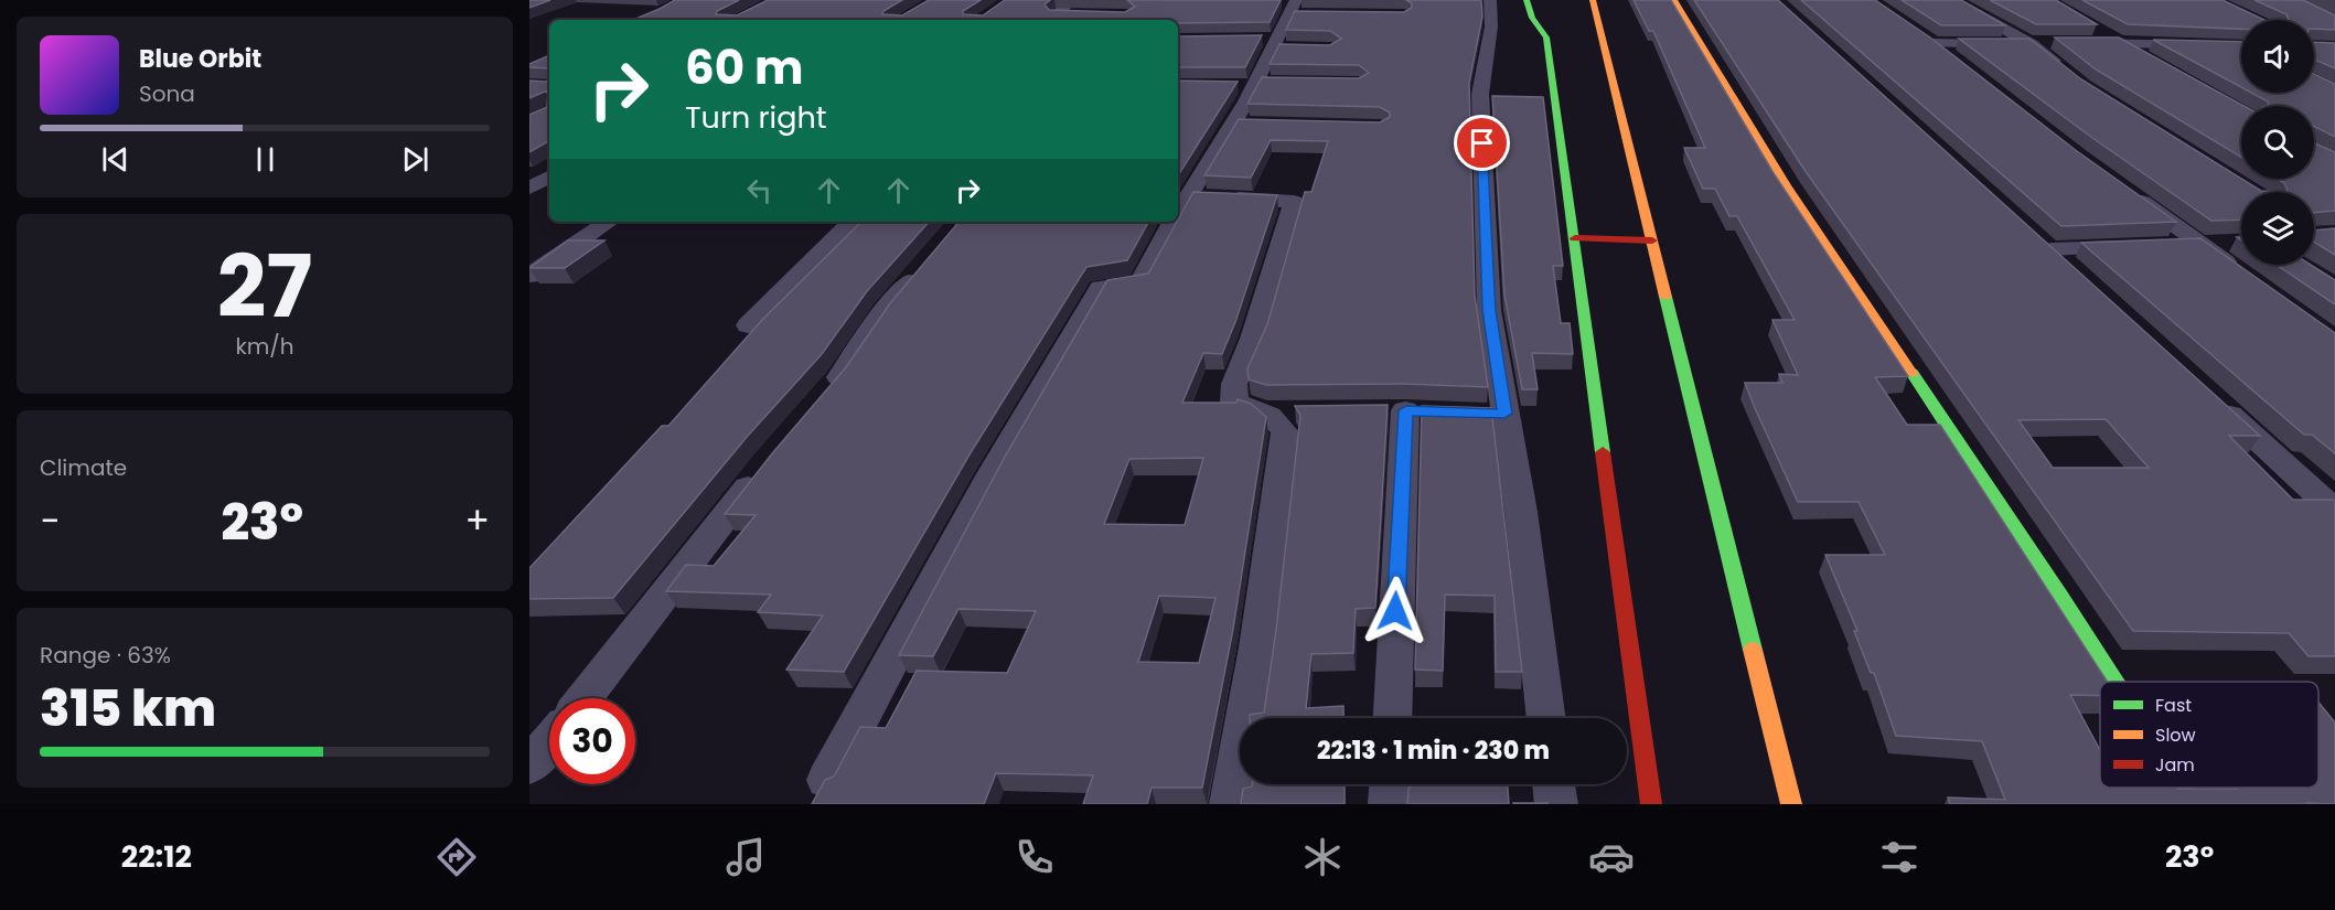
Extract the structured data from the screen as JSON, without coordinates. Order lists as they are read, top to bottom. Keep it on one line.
{"legend":["Fast","Slow","Jam"],"page":{"turn":["60 m","Turn right"],"song":["Blue Orbit","Sona"],"tile":[["27","km/h"],"Climate",["Range · 63%","315 km"]],"heat":["−","23°","+"],"limit":"30","trip":"22:13 · 1 min · 230 m","tabs":["22:12","23°"]}}
